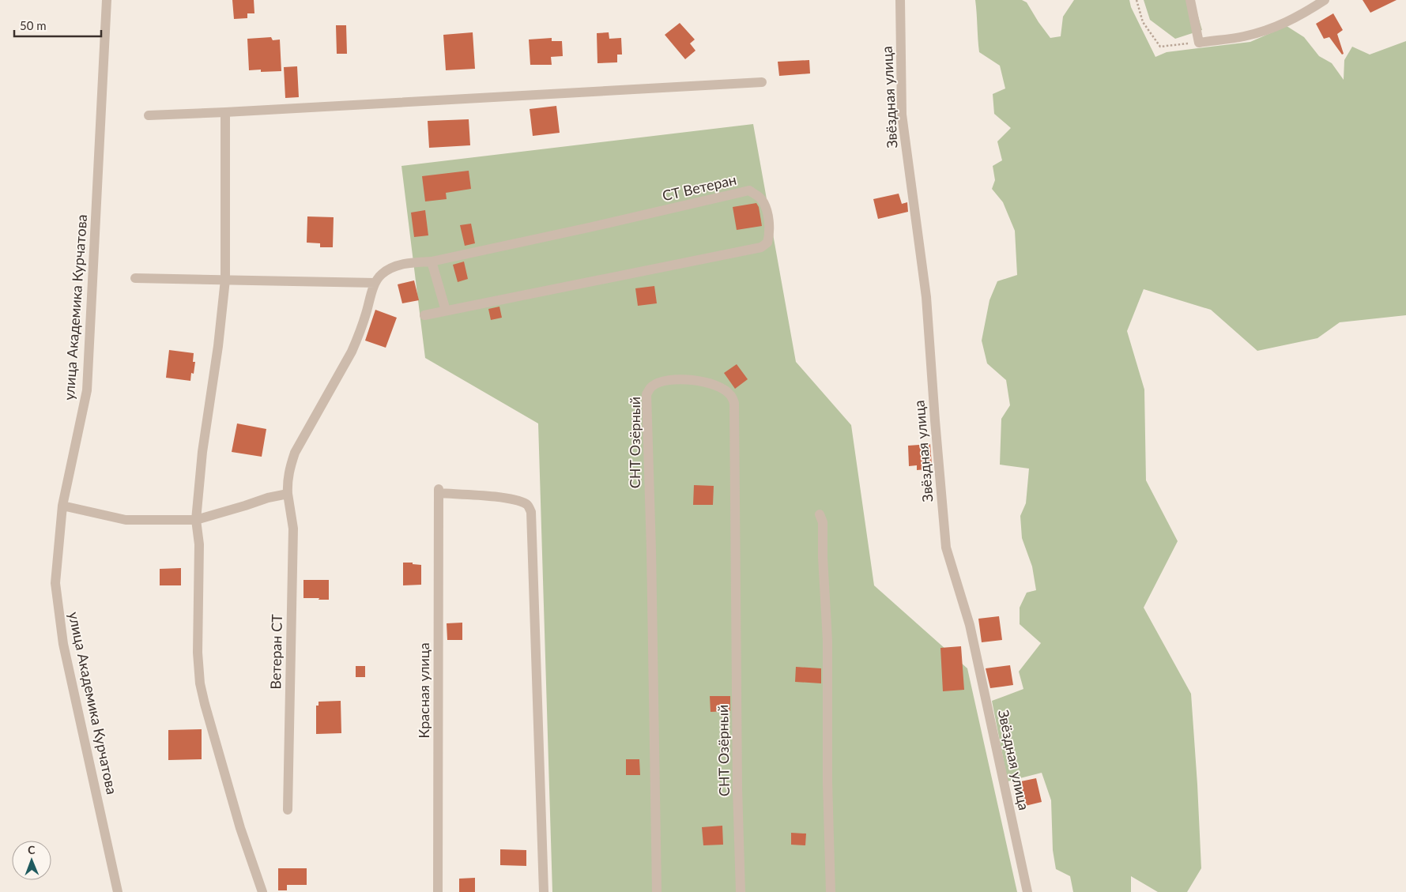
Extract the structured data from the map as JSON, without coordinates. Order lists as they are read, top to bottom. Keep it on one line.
{"streets":{"street":["Звёздная улица","СТ Ветеран","улица Академика Курчатова","СНТ Озёрный","Ветеран СТ","Красная улица"]},"crossings":[["СТ Ветеран","Ветеран СТ"]],"scale_bar":"50 m","north":"top"}
